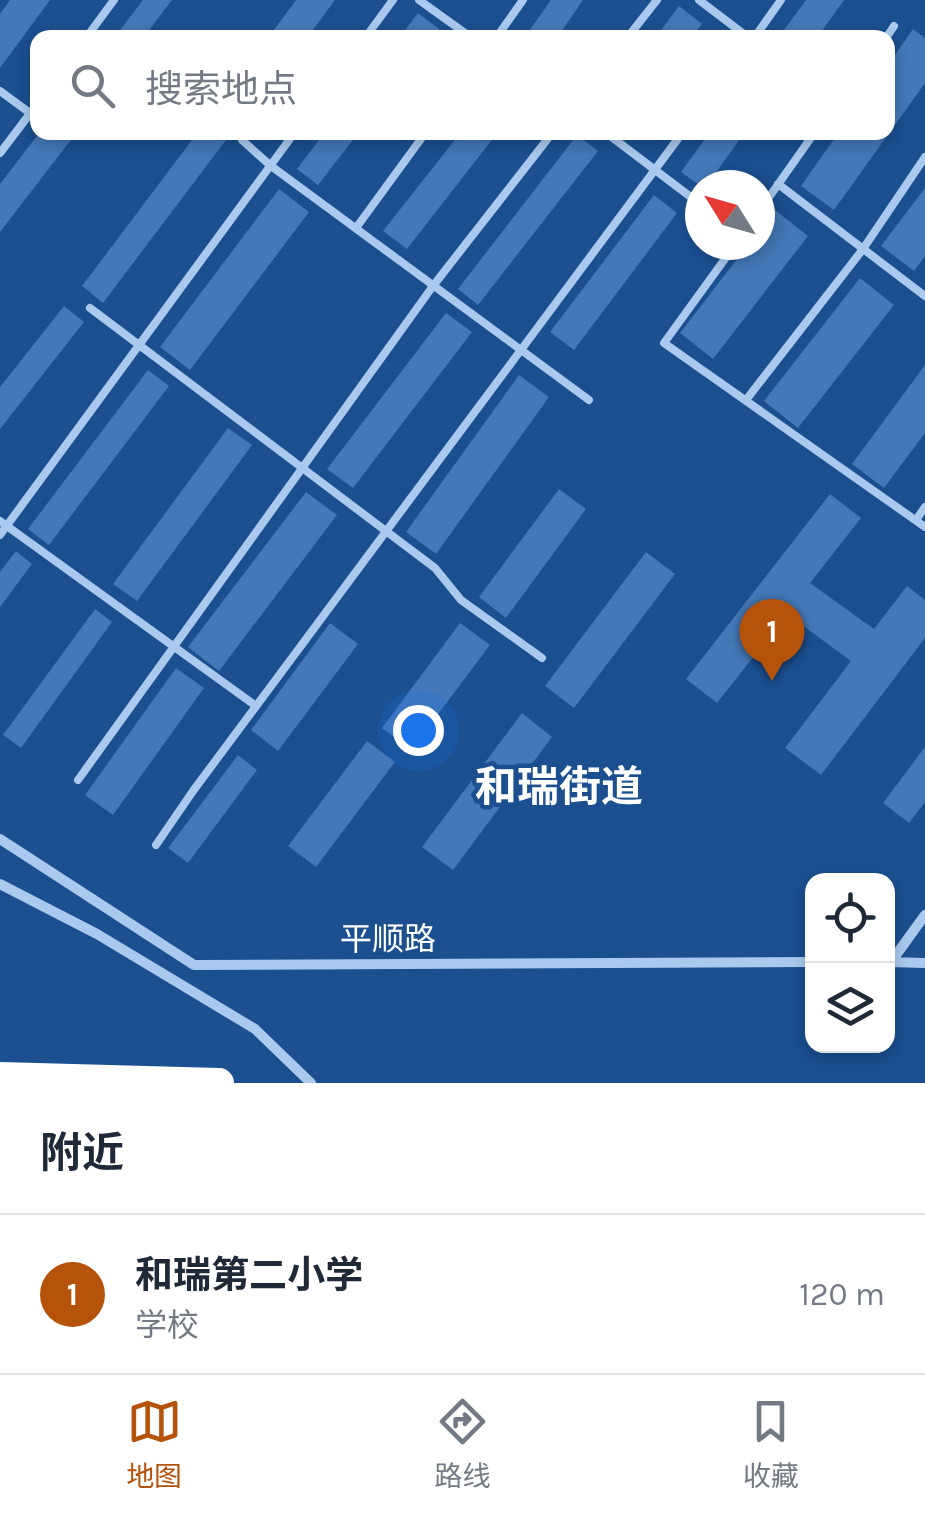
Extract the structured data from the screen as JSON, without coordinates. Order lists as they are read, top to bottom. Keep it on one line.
{"streets":{"street":["平顺路"]},"districts":["和瑞街道"],"north":"top left","page":{"search":"搜索地点","pins":"1","heading":"附近","list":[{"mark":"1","name":"和瑞第二小学","note":"学校","value":"120 m"}],"nav":["地图","路线","收藏"]}}
